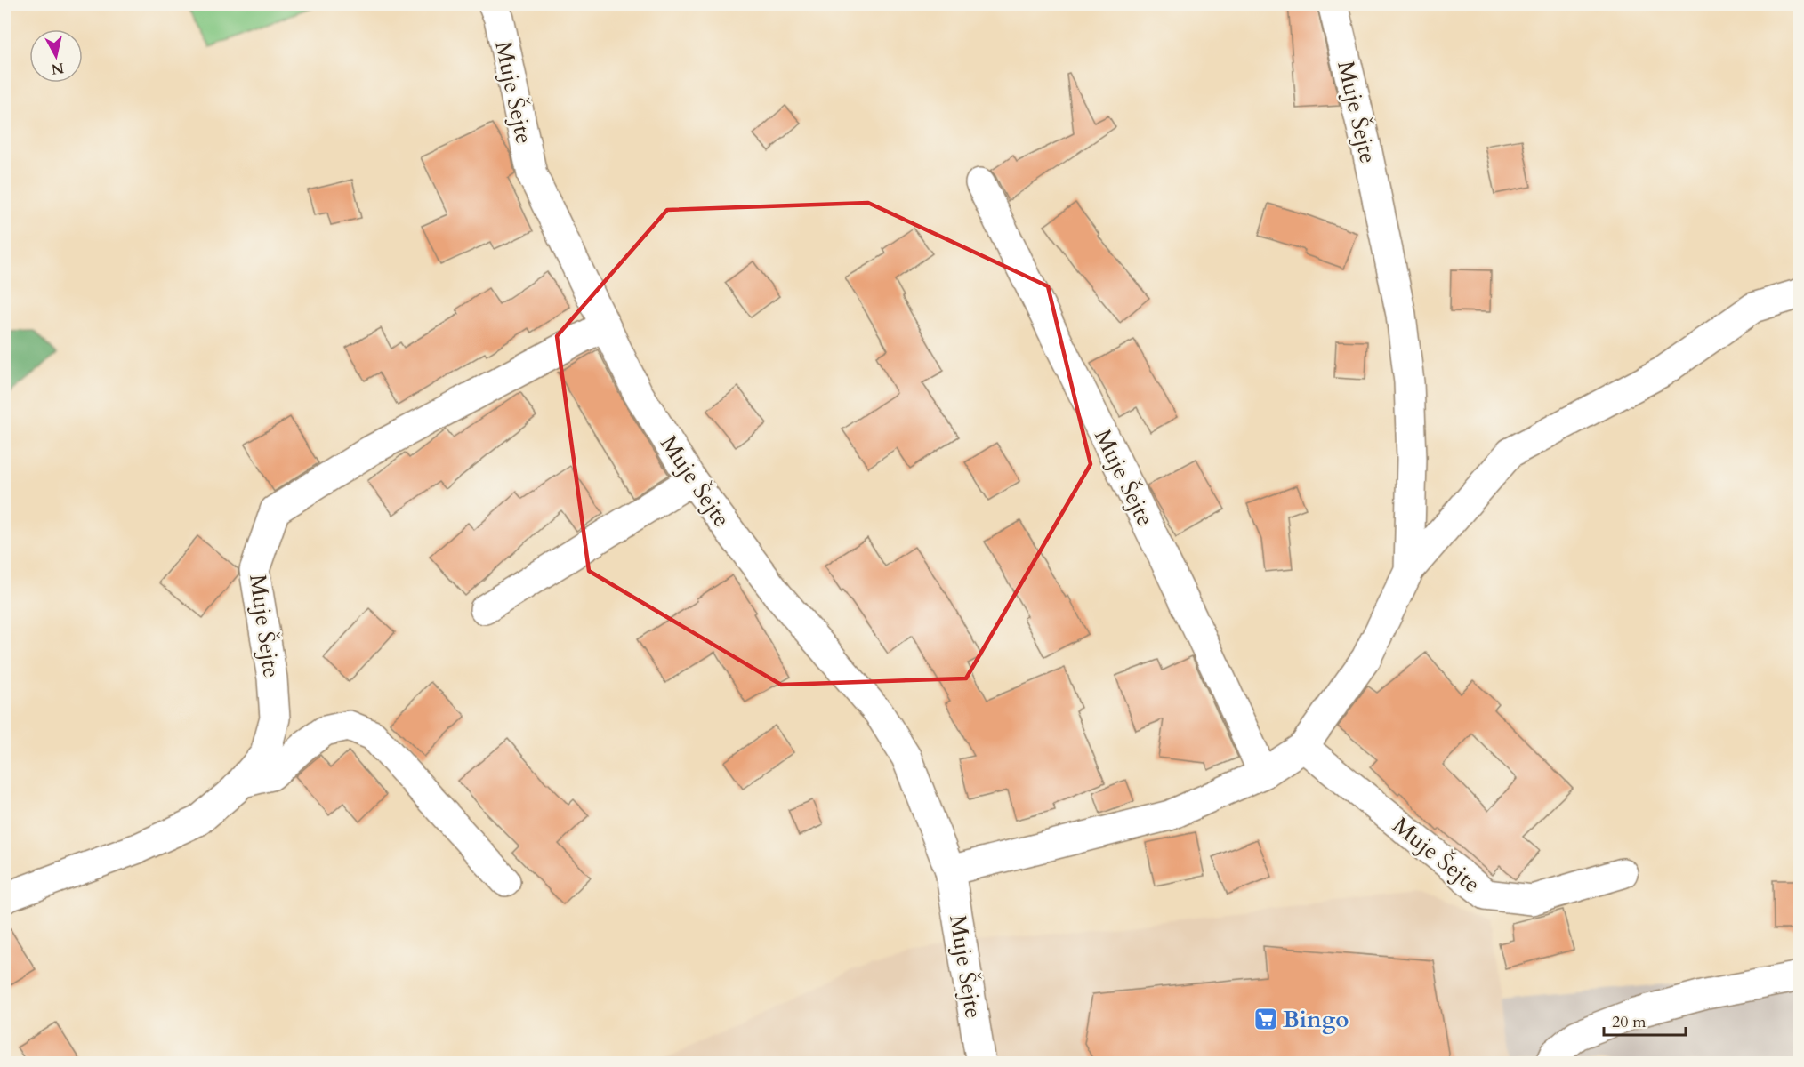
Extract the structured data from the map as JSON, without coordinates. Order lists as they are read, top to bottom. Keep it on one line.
{"streets":{"street":["Muje Šejte"]},"places":{"supermarket":["Bingo"]},"scale_bar":"20 m","north":"bottom"}
